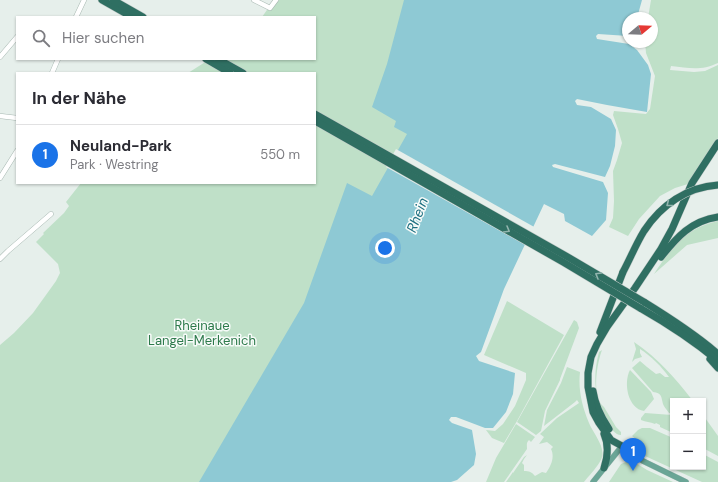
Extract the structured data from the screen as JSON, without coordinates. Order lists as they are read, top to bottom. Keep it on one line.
{"water":["Rhein"],"parks":["Rheinaue Langel-Merkenich"],"north":"right","page":{"search":"Hier suchen","heading":"In der Nähe","list":[{"mark":"1","name":"Neuland-Park","note":"Park · Westring","value":"550 m"}],"map_buttons":["+","−"],"pins":"1"}}
